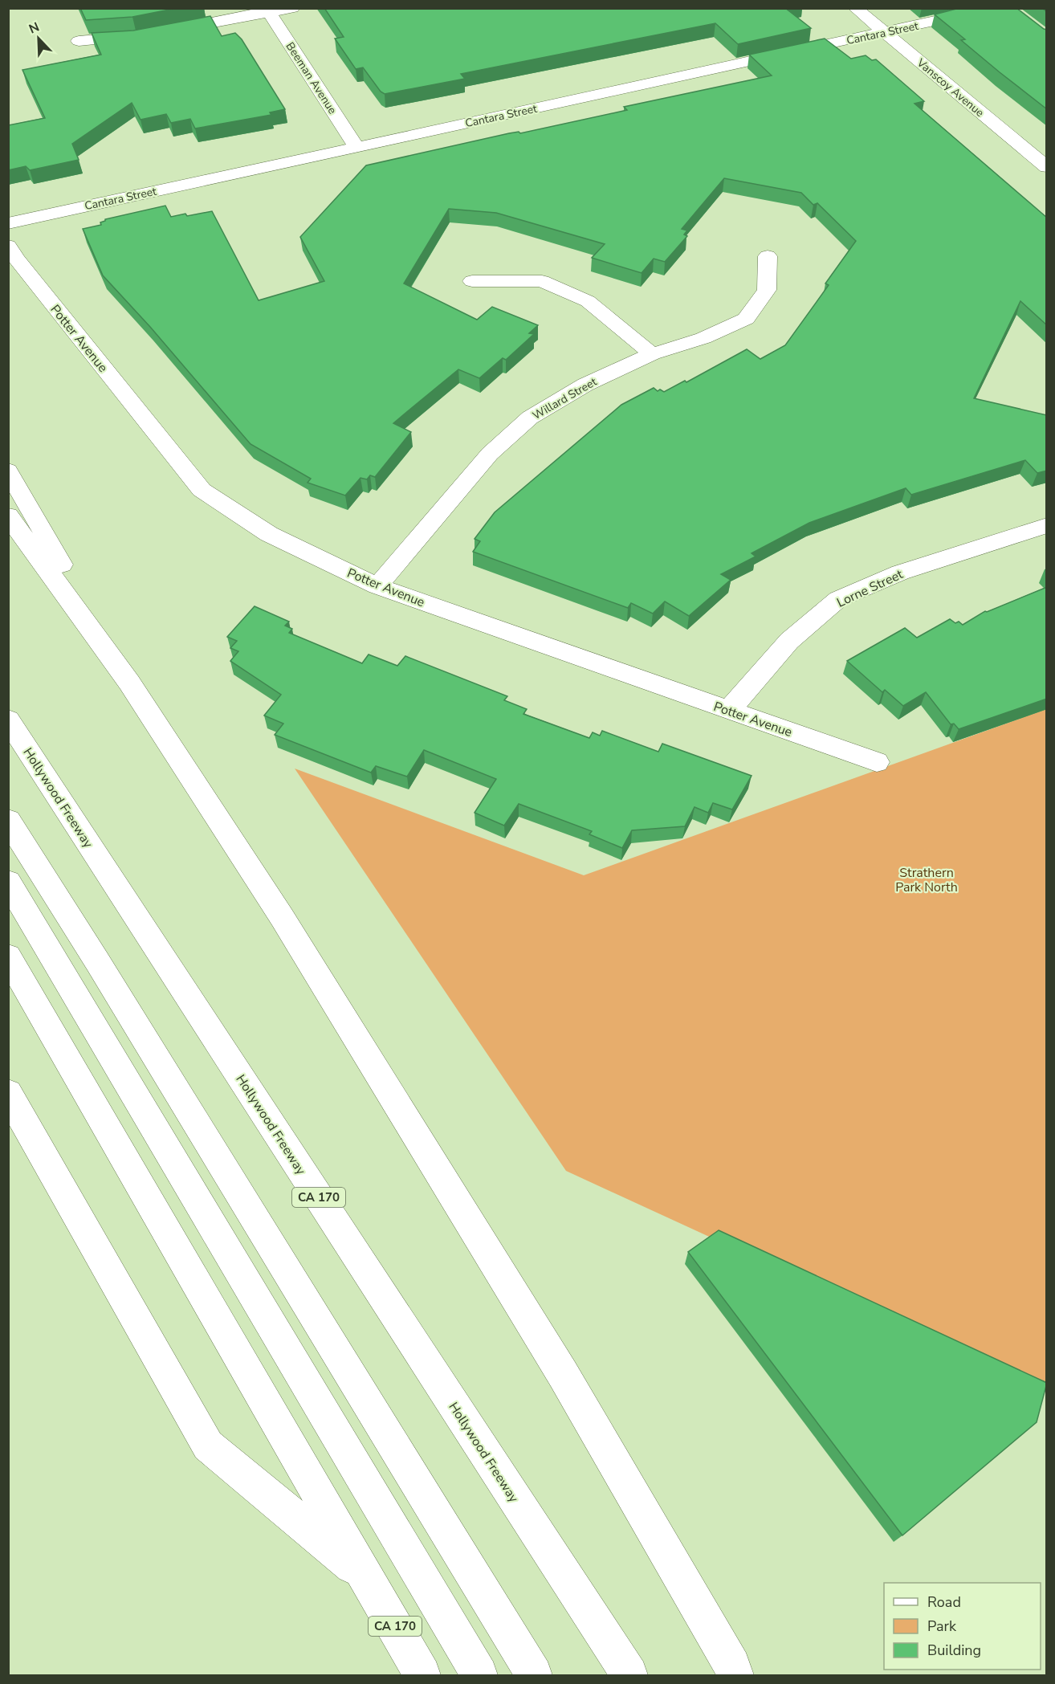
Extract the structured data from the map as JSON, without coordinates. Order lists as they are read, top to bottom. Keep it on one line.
{"streets":{"main road":["Cantara Street","Beeman Avenue","Vanscoy Avenue","Potter Avenue","Willard Street","Lorne Street","Hollywood Freeway","CA 170"]},"crossings":[["Cantara Street","Beeman Avenue"],["Cantara Street","Vanscoy Avenue"],["Potter Avenue","Willard Street"],["Potter Avenue","Lorne Street"]],"parks":["Strathern Park North"],"legend":["Road","Park","Building"],"north":"top left"}
